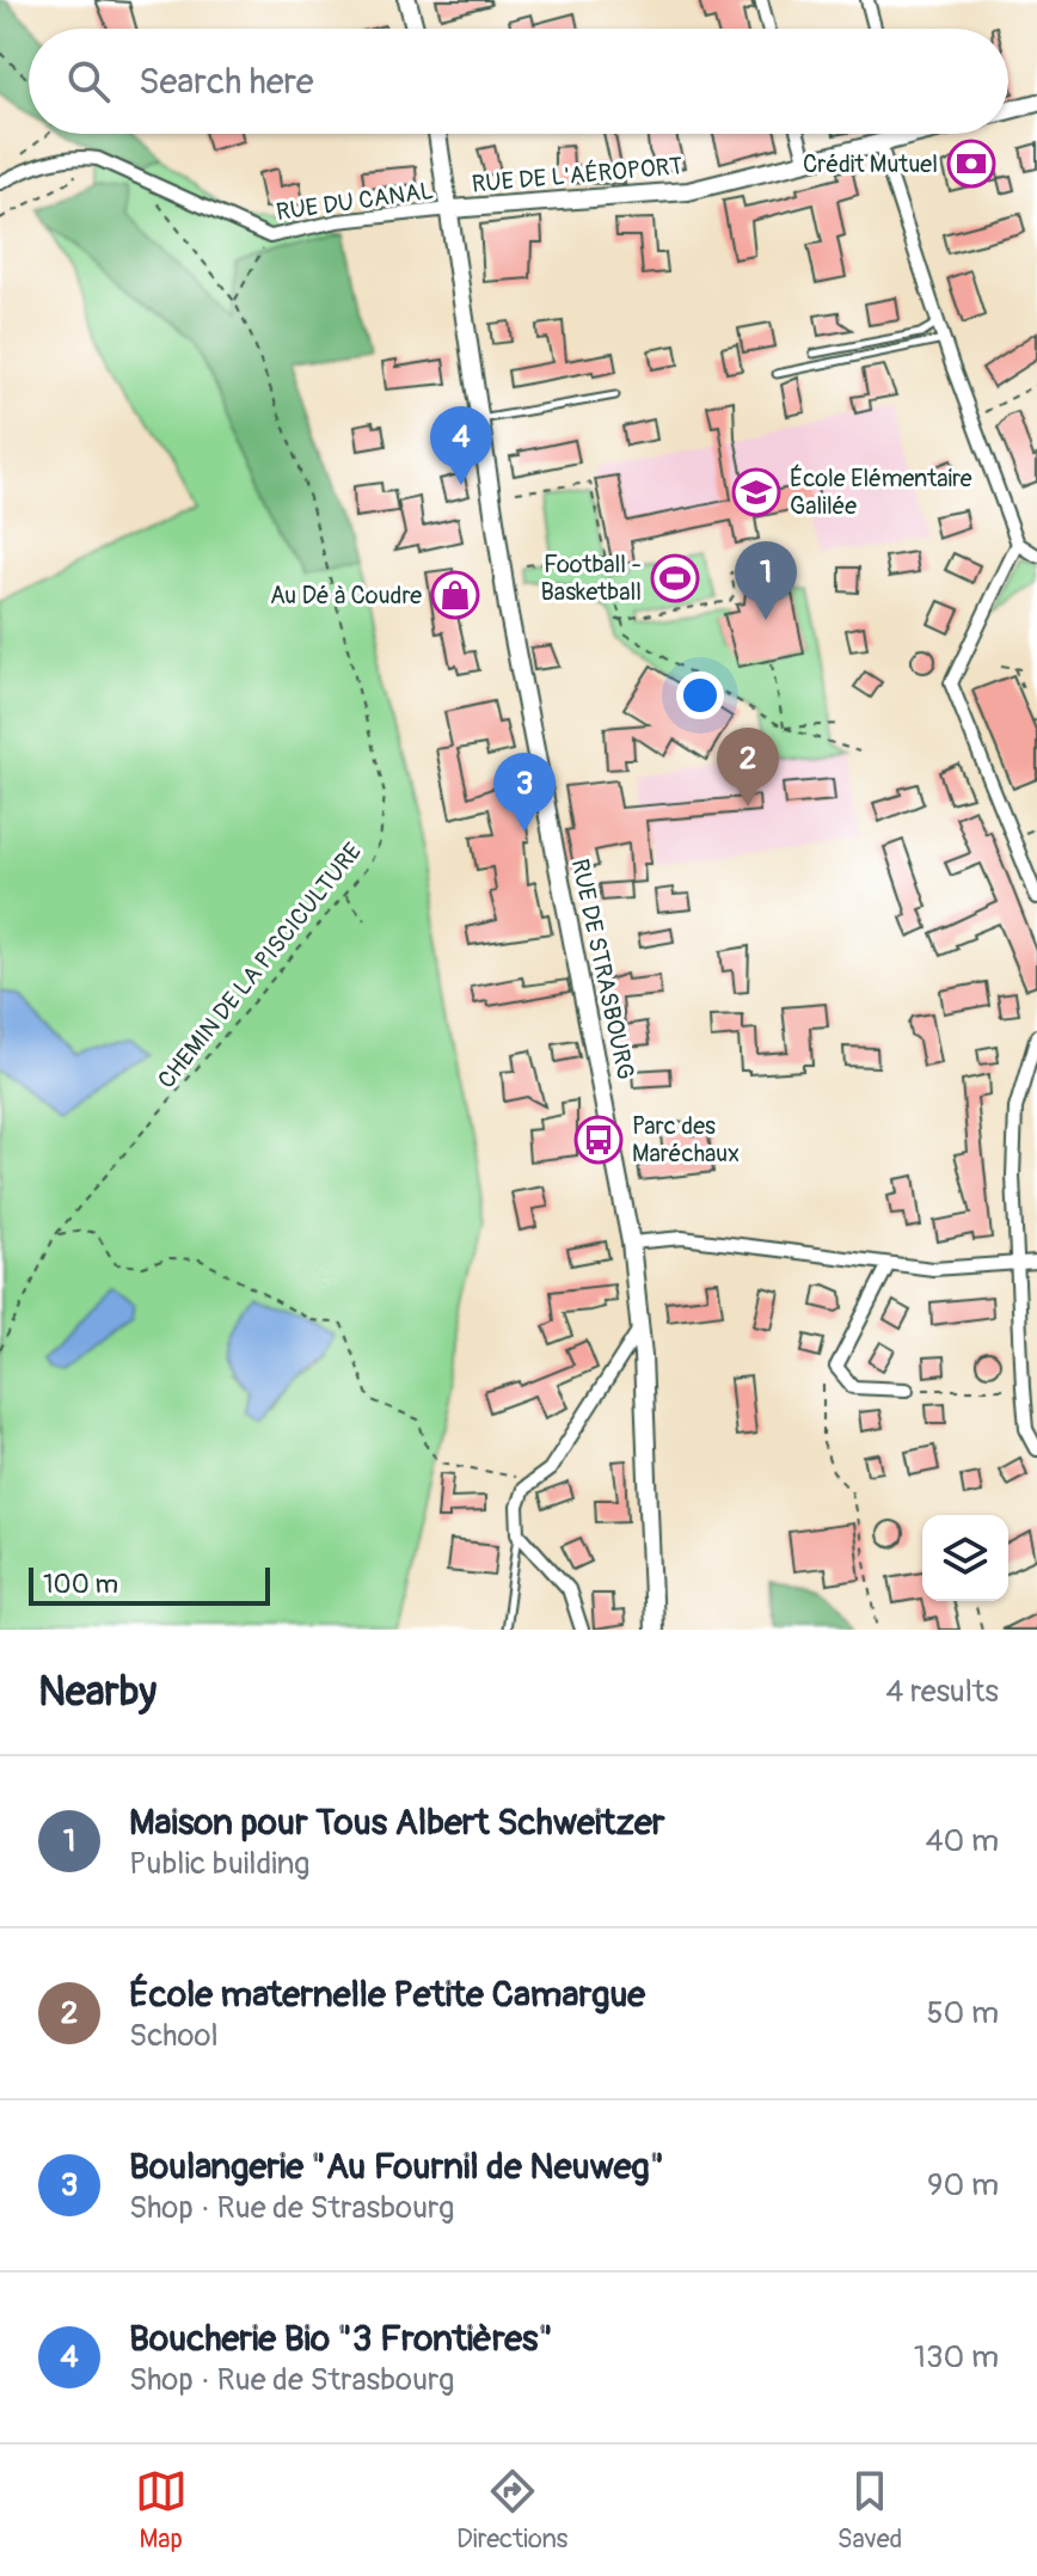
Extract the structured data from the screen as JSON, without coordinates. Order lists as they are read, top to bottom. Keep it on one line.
{"streets":{"main road":["RUE DE L'AÉROPORT","RUE DE STRASBOURG"],"street":["RUE DU CANAL"],"path":["CHEMIN DE LA PISCICULTURE"]},"crossings":[["RUE DE L'AÉROPORT","RUE DU CANAL"],["RUE DE L'AÉROPORT","RUE DE STRASBOURG"],["RUE DU CANAL","RUE DE STRASBOURG"]],"places":{"bank":["Crédit Mutuel"],"school or university":["École Elémentaire Galilée"],"sports":["Football - Basketball"],"shop":["Au Dé à Coudre"],"bus stop":["Parc des Maréchaux"]},"scale_bar":"100 m","page":{"search":"Search here","pins":["4","1","2","3"],"scale":"100 m","heading":["Nearby","4 results"],"list":[{"mark":"1","name":"Maison pour Tous Albert Schweitzer","note":"Public building","value":"40 m"},{"mark":"2","name":"École maternelle Petite Camargue","note":"School","value":"50 m"},{"mark":"3","name":"Boulangerie \"Au Fournil de Neuweg\"","note":"Shop · Rue de Strasbourg","value":"90 m"},{"mark":"4","name":"Boucherie Bio \"3 Frontières\"","note":"Shop · Rue de Strasbourg","value":"130 m"}],"nav":["Map","Directions","Saved"]}}
